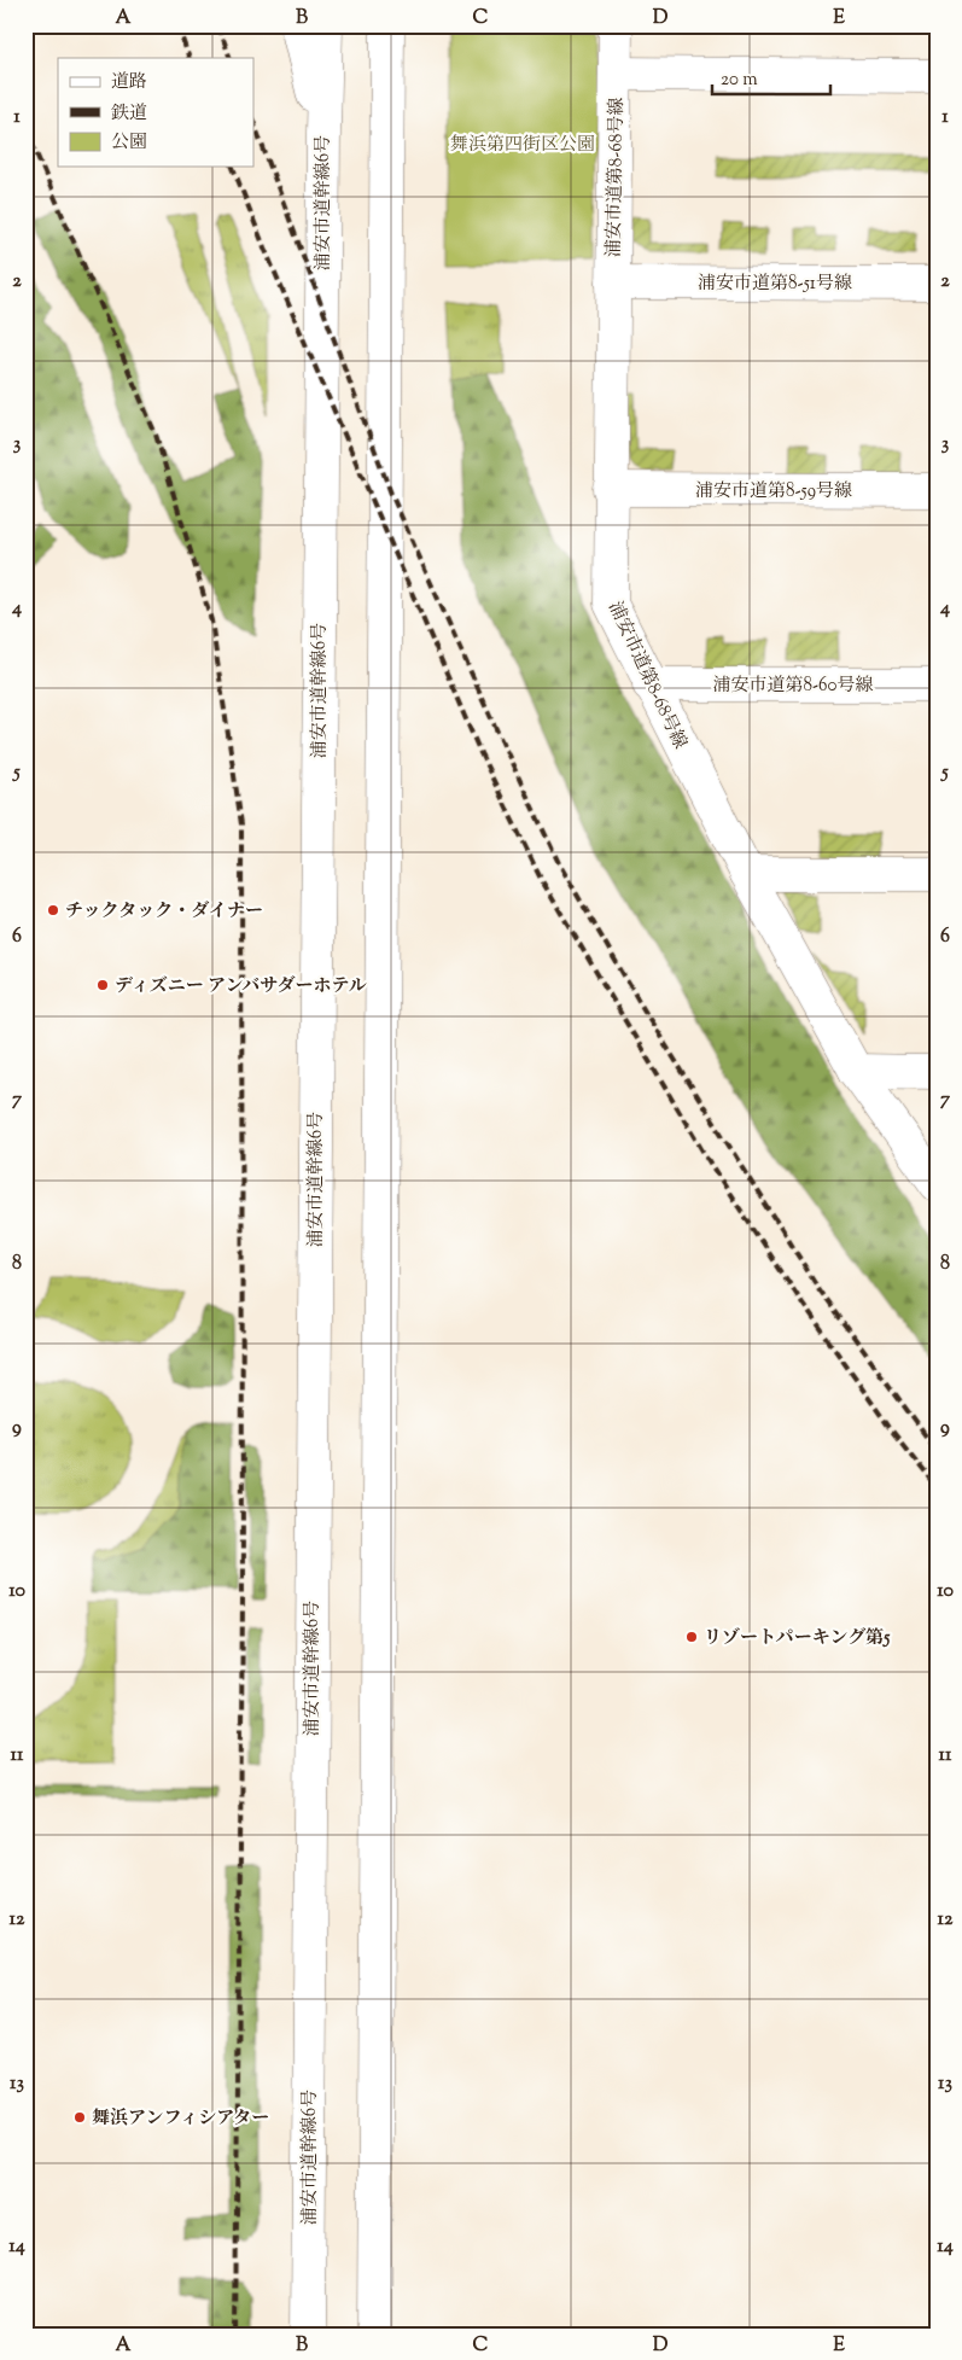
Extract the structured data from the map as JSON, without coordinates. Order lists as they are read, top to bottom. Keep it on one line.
{"streets":{"street":["浦安市道第8-68号線","浦安市道幹線6号","浦安市道第8-51号線","浦安市道第8-59号線","浦安市道第8-60号線"]},"crossings":[["浦安市道第8-68号線","浦安市道第8-51号線"],["浦安市道第8-68号線","浦安市道第8-59号線"],["浦安市道第8-68号線","浦安市道第8-60号線"]],"parks":["舞浜第四街区公園"],"places":["チックタック・ダイナー","ディズニー アンバサダーホテル","リゾートパーキング第5","舞浜アンフィシアター"],"legend":["道路","鉄道","公園"],"scale_bar":"20 m","grid":{"columns":["A","B","C","D","E"],"rows":["1","2","3","4","5","6","7","8","9","10","11","12","13","14"]}}
